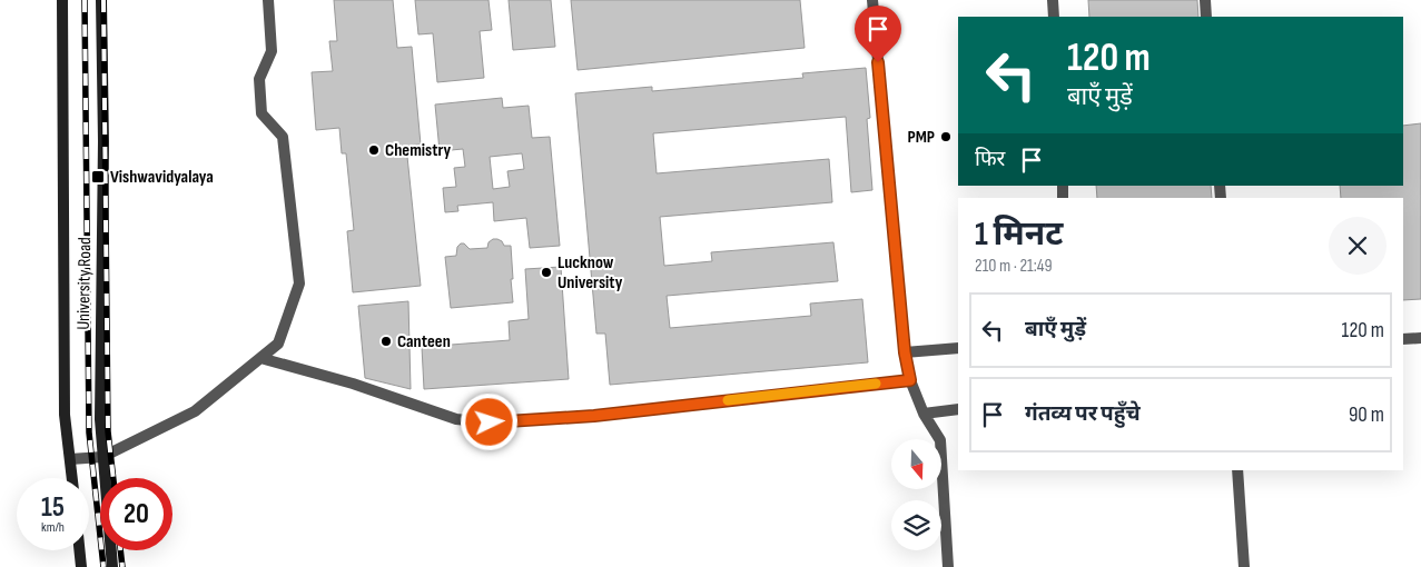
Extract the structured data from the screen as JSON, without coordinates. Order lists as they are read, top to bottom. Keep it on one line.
{"streets":{"main road":["University Road"]},"places":{"other":["PMP","Chemistry","Lucknow University","Canteen"],"transit":["Vishwavidyalaya"]},"north":"bottom","page":{"turn":["120 m","बाएँ मुड़ें"],"then":"फिर","heading":["1 मिनट","210 m · 21:49"],"list":[{"name":"बाएँ मुड़ें","value":"120 m"},{"name":"गंतव्य पर पहुँचे","value":"90 m"}],"speed":"15 km/h","limit":"20"}}
